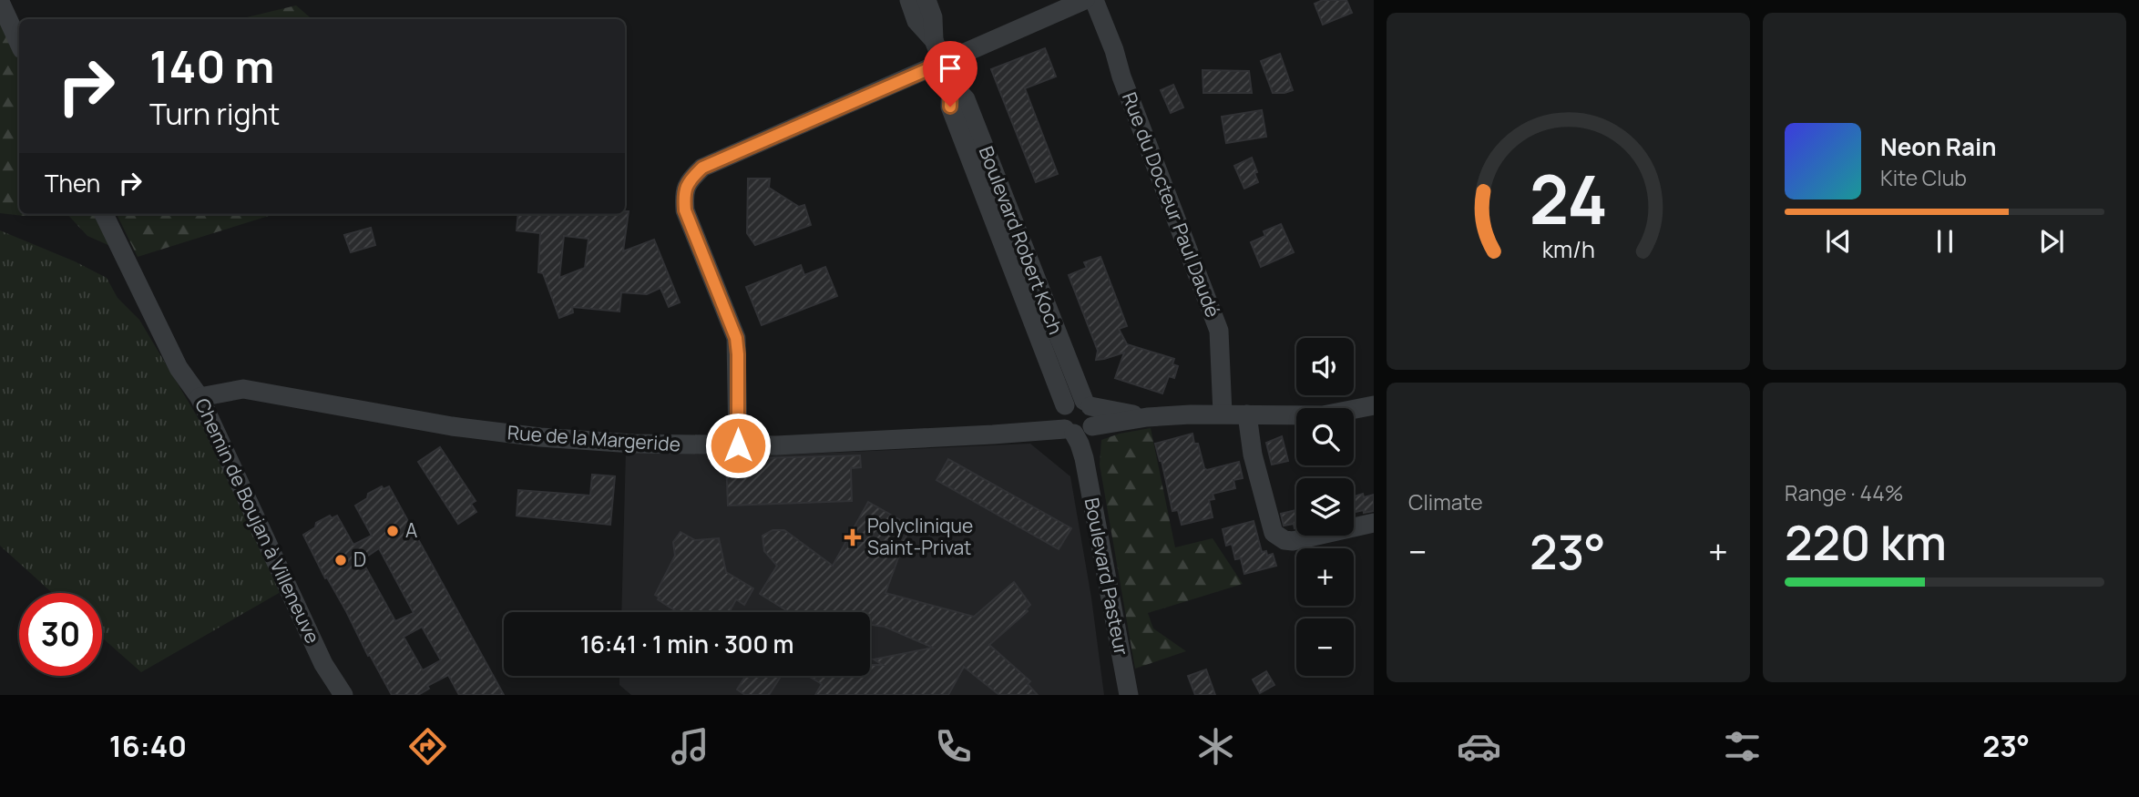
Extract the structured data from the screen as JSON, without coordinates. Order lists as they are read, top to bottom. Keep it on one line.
{"streets":{"street":["Rue du Docteur Paul Daudé","Boulevard Robert Koch","Rue de la Margeride","Chemin de Boujan à Villeneuve","Boulevard Pasteur"]},"crossings":[["Boulevard Robert Koch","Rue de la Margeride"],["Boulevard Robert Koch","Boulevard Pasteur"],["Rue de la Margeride","Chemin de Boujan à Villeneuve"],["Rue de la Margeride","Boulevard Pasteur"]],"places":{"other":["A","D"],"health":["Polyclinique Saint-Privat"]},"page":{"turn":["140 m","Turn right"],"song":["Neon Rain","Kite Club"],"then":"Then","map_buttons":["+","−"],"tile":["Climate",["Range · 44%","220 km"]],"heat":["−","23°","+"],"limit":"30","trip":"16:41 · 1 min · 300 m","tabs":["16:40","23°"],"gauge":["24","km/h"]}}
